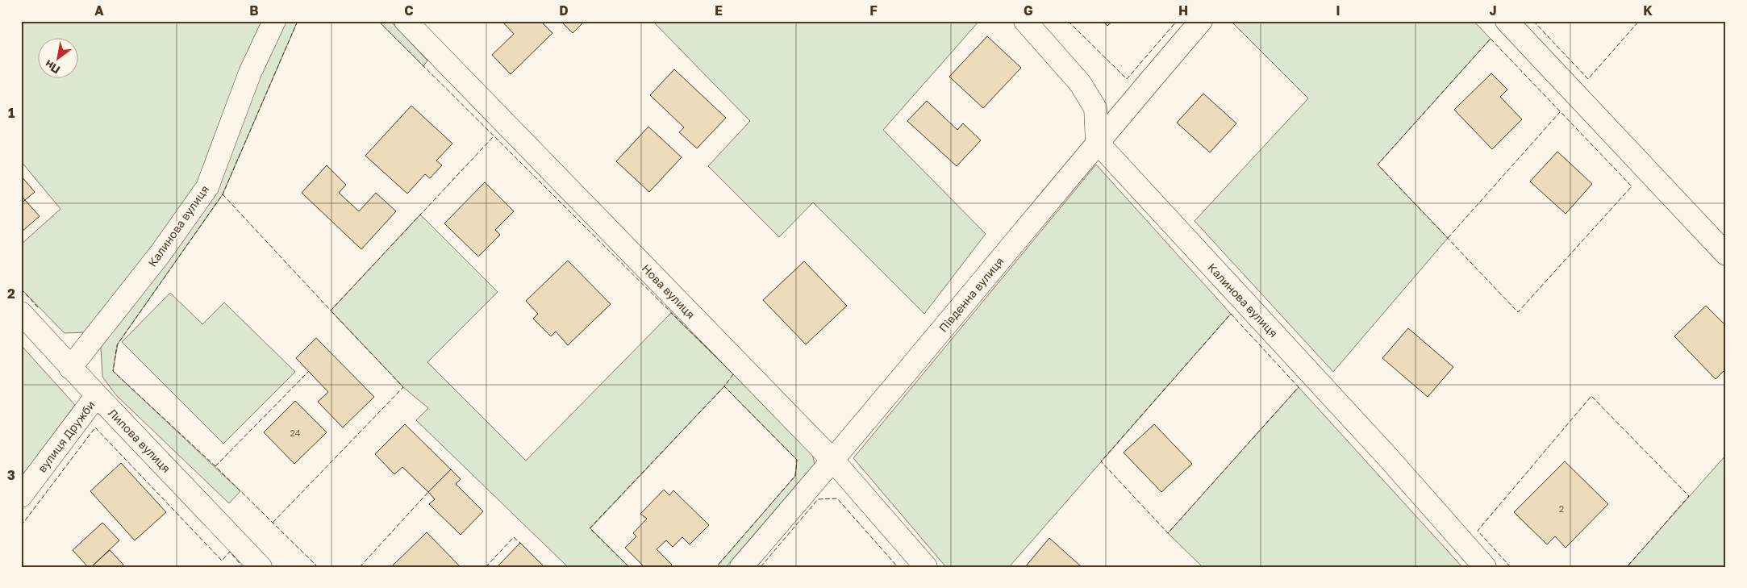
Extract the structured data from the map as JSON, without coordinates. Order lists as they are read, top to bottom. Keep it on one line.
{"streets":{"street":["Калинова вулиця","Нова вулиця","Південна вулиця","вулиця Дружби","Липова вулиця"]},"crossings":[["Калинова вулиця","Південна вулиця"],["Калинова вулиця","Липова вулиця"],["Нова вулиця","Південна вулиця"],["вулиця Дружби","Липова вулиця"]],"house_numbers":["24","2"],"north":"bottom left","grid":{"columns":["A","B","C","D","E","F","G","H","I","J","K"],"rows":["1","2","3"]}}
